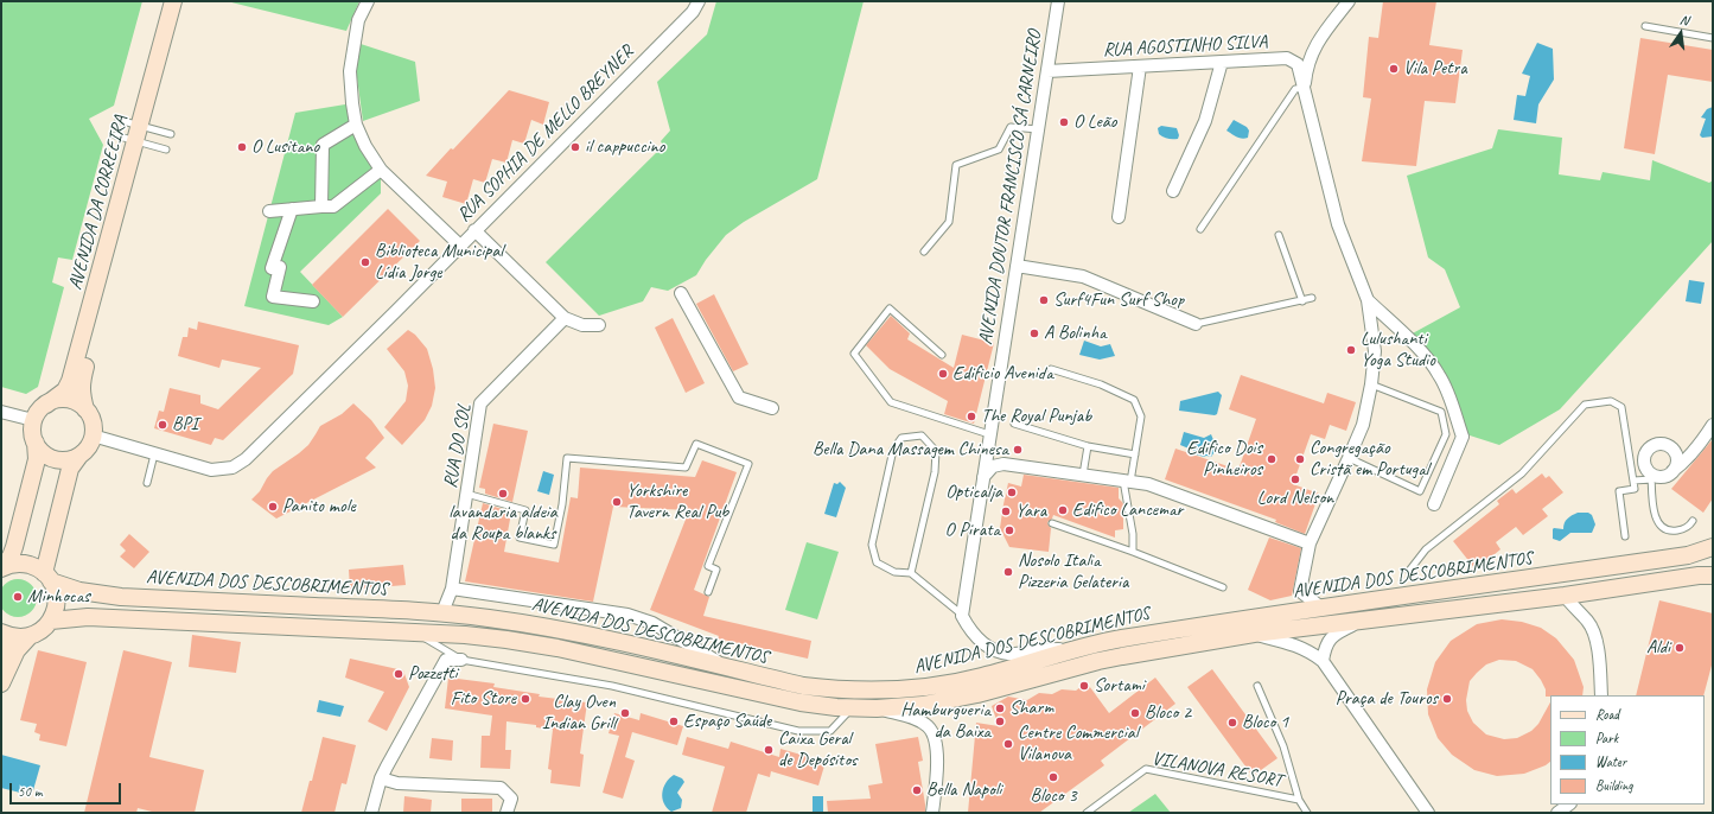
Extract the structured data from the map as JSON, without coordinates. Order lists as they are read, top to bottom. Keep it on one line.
{"streets":{"main road":["AVENIDA DA CORREEIRA","AVENIDA DOS DESCOBRIMENTOS"],"street":["RUA AGOSTINHO SILVA","RUA SOPHIA DE MELLO BREYNER","AVENIDA DOUTOR FRANCISCO SÁ CARNEIRO","RUA DO SOL"],"lane":["VILANOVA RESORT"]},"crossings":[["RUA AGOSTINHO SILVA","AVENIDA DOUTOR FRANCISCO SÁ CARNEIRO"],["RUA SOPHIA DE MELLO BREYNER","AVENIDA DA CORREEIRA"],["RUA DO SOL","AVENIDA DOS DESCOBRIMENTOS"]],"places":["Vila Petra","O Leão","O Lusitano","il cappuccino","Biblioteca Municipal Lídia Jorge","Surf4Fun Surf Shop","A Bolinha","Lulushanti Yoga Studio","Edificio Avenida","The Royal Punjab","BPI","Bella Dana Massagem Chinesa","Edifico Dois Pinheiros","Congregação Cristã em Portugal","Lord Nelson","Optical¡a","lavandaria aldeia da Roupa blanks","Yorkshire Tavern Real Pub","Panito mole","Edifico Lancemar","Yara","O Pirata","Nosolo Italia Pizzeria Gelateria","Minhocas","Aldi","Pozzetti","Sortami","Fito Store","Praça de Touros","Sharm","Clay Oven Indian Grill","Bloco 2","Espaço Saúde","Hamburgueria da Baixa","Bloco 1","Centre Commercial Vilanova","Caixa Geral de Depósitos","Bloco 3","Bella Napoli"],"legend":["Road","Park","Water","Building"],"scale_bar":"50 m","north":"top"}
